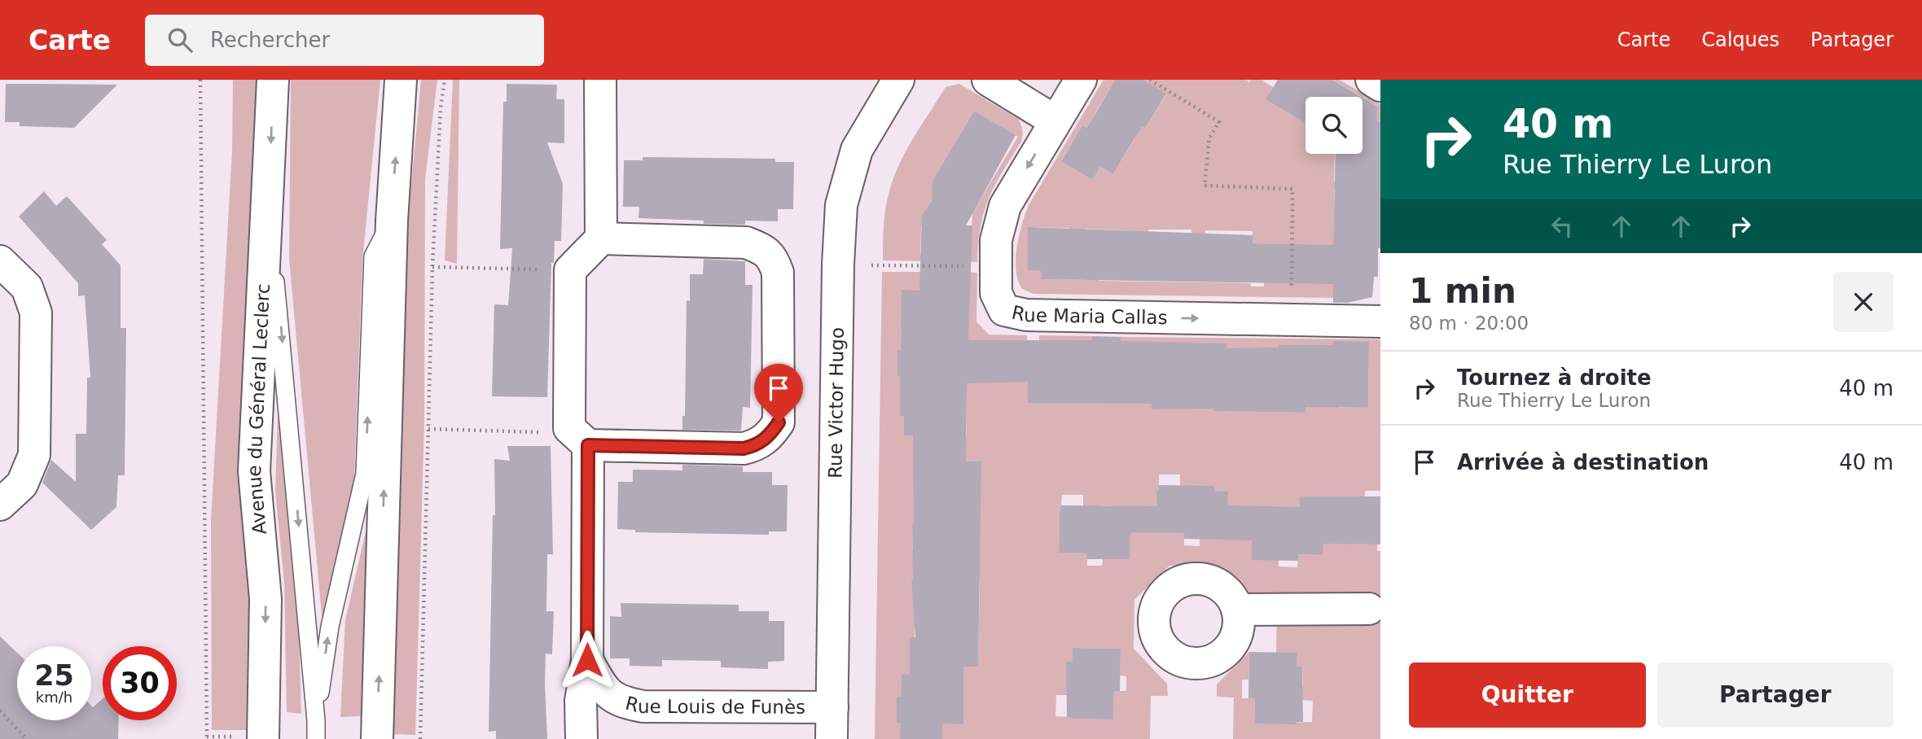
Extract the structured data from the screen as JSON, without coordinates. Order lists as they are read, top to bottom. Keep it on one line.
{"streets":{"street":["Rue Maria Callas","Rue Victor Hugo","Avenue du Général Leclerc","Rue Louis de Funès"]},"crossings":[["Rue Victor Hugo","Rue Louis de Funès"]],"page":{"header":"Carte","search":"Rechercher","nav":["Carte","Calques","Partager"],"turn":["40 m","Rue Thierry Le Luron"],"heading":["1 min","80 m · 20:00"],"list":[{"name":"Tournez à droite","note":"Rue Thierry Le Luron","value":"40 m"},{"name":"Arrivée à destination","value":"40 m"}],"speed":"25 km/h","limit":"30","buttons":["Quitter","Partager"]}}
